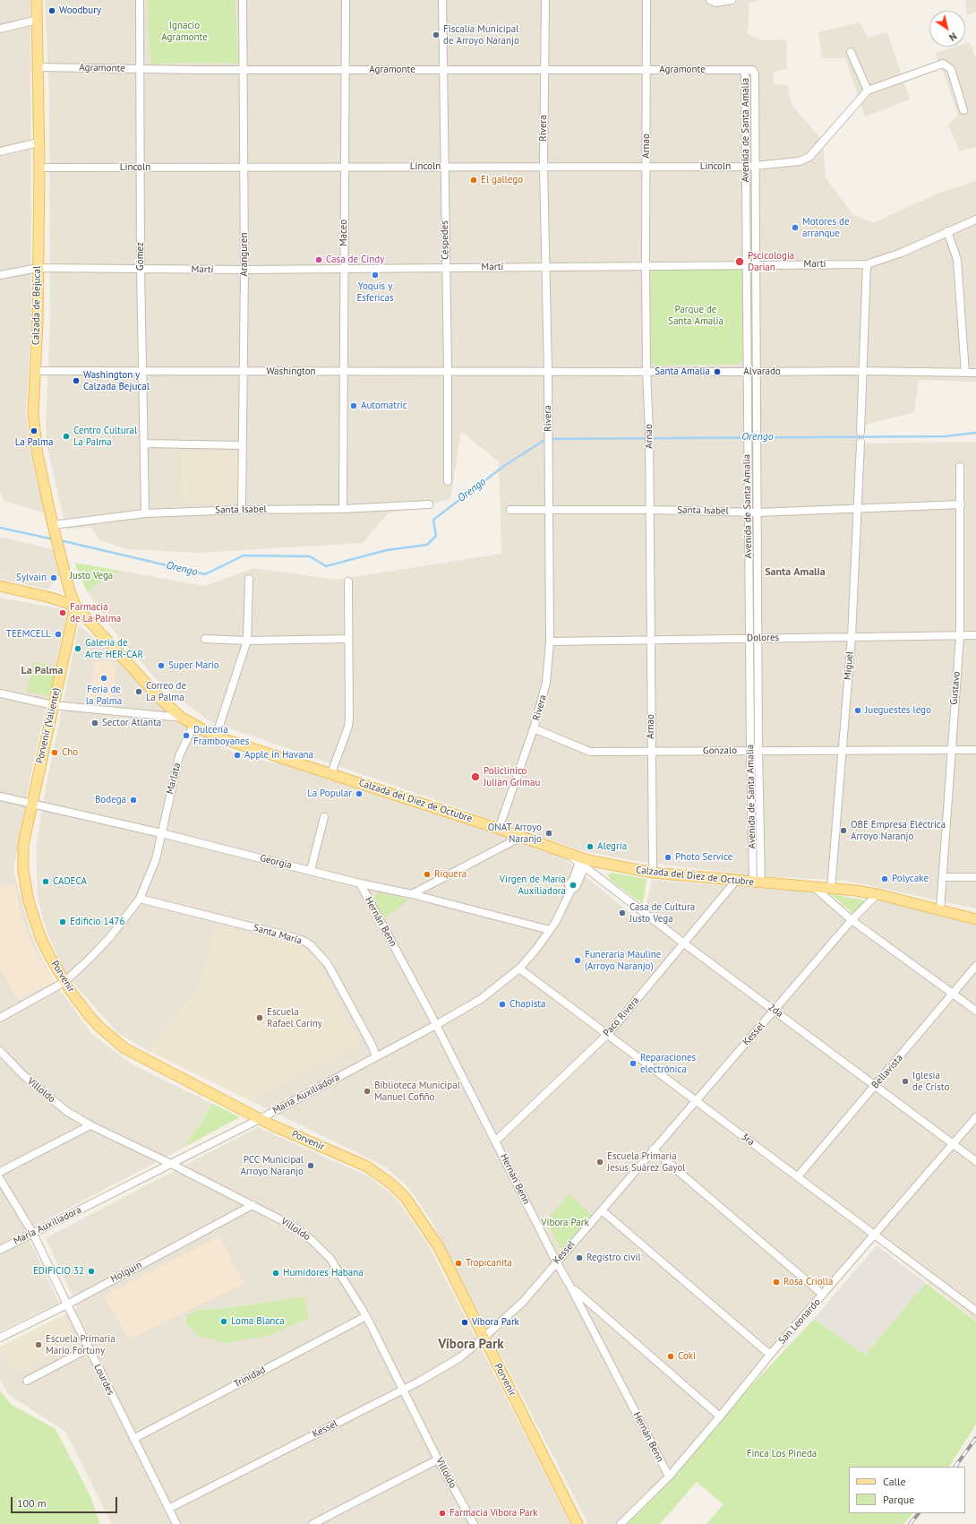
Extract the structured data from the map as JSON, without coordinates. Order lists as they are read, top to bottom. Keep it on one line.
{"streets":{"main road":["Calzada de Bejucal","Porvenir (Valiente)","Calzada del Diez de Octubre","Porvenir"],"street":["Agramonte","Rivera","Avenida de Santa Amalia","Arnao","Lincoln","Maceo","Céspedes","Aranguren","Gómez","Martí","Washington","Alvarado","Santa Isabel","Dolores","Miguel","Gustavo","Gonzalo","Marlata","Georgia","Hernán Benn","Santa María","2da","Paco Rivera","Kessel","Bellavista","Villoldo","María Auxiliadora","3ra","Holguín","San Leonardo","Trinidad","Lourdes"]},"crossings":[["Agramonte","Rivera"],["Agramonte","Avenida de Santa Amalia"],["Agramonte","Arnao"],["Agramonte","Maceo"],["Agramonte","Céspedes"],["Agramonte","Aranguren"],["Agramonte","Gómez"],["Agramonte","Calzada de Bejucal"],["Rivera","Lincoln"],["Rivera","Martí"],["Rivera","Washington"],["Rivera","Alvarado"],["Rivera","Santa Isabel"],["Rivera","Dolores"],["Rivera","Gonzalo"],["Rivera","Calzada del Diez de Octubre"],["Avenida de Santa Amalia","Lincoln"],["Avenida de Santa Amalia","Martí"],["Avenida de Santa Amalia","Alvarado"],["Avenida de Santa Amalia","Santa Isabel"],["Avenida de Santa Amalia","Dolores"],["Avenida de Santa Amalia","Gonzalo"],["Avenida de Santa Amalia","Calzada del Diez de Octubre"],["Arnao","Lincoln"],["Arnao","Martí"],["Arnao","Alvarado"],["Arnao","Santa Isabel"],["Arnao","Dolores"],["Arnao","Gonzalo"],["Arnao","Calzada del Diez de Octubre"],["Lincoln","Maceo"],["Lincoln","Céspedes"],["Lincoln","Aranguren"],["Lincoln","Gómez"],["Lincoln","Calzada de Bejucal"],["Maceo","Martí"],["Maceo","Washington"],["Maceo","Santa Isabel"],["Céspedes","Martí"],["Céspedes","Washington"],["Aranguren","Martí"],["Aranguren","Washington"],["Aranguren","Santa Isabel"],["Gómez","Martí"],["Gómez","Washington"],["Gómez","Santa Isabel"],["Martí","Calzada de Bejucal"],["Calzada de Bejucal","Washington"],["Calzada de Bejucal","Santa Isabel"],["Calzada de Bejucal","Porvenir (Valiente)"],["Calzada de Bejucal","Calzada del Diez de Octubre"],["Washington","Alvarado"],["Santa Isabel","Miguel"],["Santa Isabel","Gustavo"],["Dolores","Miguel"],["Dolores","Gustavo"],["Miguel","Gonzalo"],["Miguel","Calzada del Diez de Octubre"],["Gustavo","Gonzalo"],["Gustavo","Calzada del Diez de Octubre"],["Porvenir (Valiente)","Calzada del Diez de Octubre"],["Porvenir (Valiente)","Georgia"],["Porvenir (Valiente)","Porvenir"],["Marlata","Calzada del Diez de Octubre"],["Marlata","Georgia"],["Marlata","Santa María"],["Marlata","Porvenir"],["Calzada del Diez de Octubre","2da"],["Calzada del Diez de Octubre","Paco Rivera"],["Calzada del Diez de Octubre","Kessel"],["Calzada del Diez de Octubre","María Auxiliadora"],["Georgia","Hernán Benn"],["Georgia","Porvenir"],["Georgia","María Auxiliadora"],["Hernán Benn","Paco Rivera"],["Hernán Benn","Kessel"],["Hernán Benn","María Auxiliadora"],["Hernán Benn","San Leonardo"],["Santa María","María Auxiliadora"],["Porvenir","Kessel"],["Porvenir","María Auxiliadora"],["2da","Paco Rivera"],["2da","Kessel"],["2da","Bellavista"],["2da","María Auxiliadora"],["2da","San Leonardo"],["Paco Rivera","3ra"],["Kessel","Villoldo"],["Kessel","3ra"],["Kessel","Lourdes"],["Bellavista","3ra"],["Villoldo","María Auxiliadora"],["Villoldo","Holguín"],["Villoldo","Trinidad"],["María Auxiliadora","3ra"],["María Auxiliadora","Lourdes"],["3ra","San Leonardo"],["Holguín","Lourdes"],["Trinidad","Lourdes"]],"districts":["Santa Amalia","La Palma","Víbora Park"],"water":["Orengo"],"parks":["Ignacio Agramonte","Parque de Santa Amalia","Justo Vega","Vibora Park","Finca Los Pineda"],"places":["Woodbury","Fiscalía Municipal de Arroyo Naranjo","El gallego","Motores de arranque","Casa de Cindy","Pscicologia Darian","Yoquis y Esfericas","Santa Amalia","Washington y Calzada Bejucal","Automatric","La Palma","Centro Cultural La Palma","Sylvain","Farmacia de La Palma","TEEMCELL","Galería de Arte HER-CAR","Super Mario","Feria de la Palma","Correo de La Palma","Jueguestes lego","Sector Atlanta","Dulcería Framboyanes","Cho","Apple in Havana","Policlínico Julián Grimau","La Popular","Bodega","OBE Empresa Eléctrica Arroyo Naranjo","ONAT Arroyo Naranjo","Alegría","Photo Service","Riquera","Polycake","CADECA","Virgen de María Auxiliadora","Casa de Cultura Justo Vega","Edificio 1476","Funeraria Mauline (Arroyo Naranjo)","Chapista","Escuela Rafael Cariny","Reparaciones electrónica","Iglesia de Cristo","Biblioteca Municipal Manuel Cofiño","Escuela Primaria Jesús Suárez Gayol","PCC Municipal Arroyo Naranjo","Registro civil","Tropicanita","EDIFICIO 32","Humidores Habana","Rosa Criolla","Loma Blanca","Víbora Park","Escuela Primaria Mario Fortuny","Coki","Farmacia Víbora Park"],"legend":["Calle","Parque"],"scale_bar":"100 m","north":"bottom right"}
